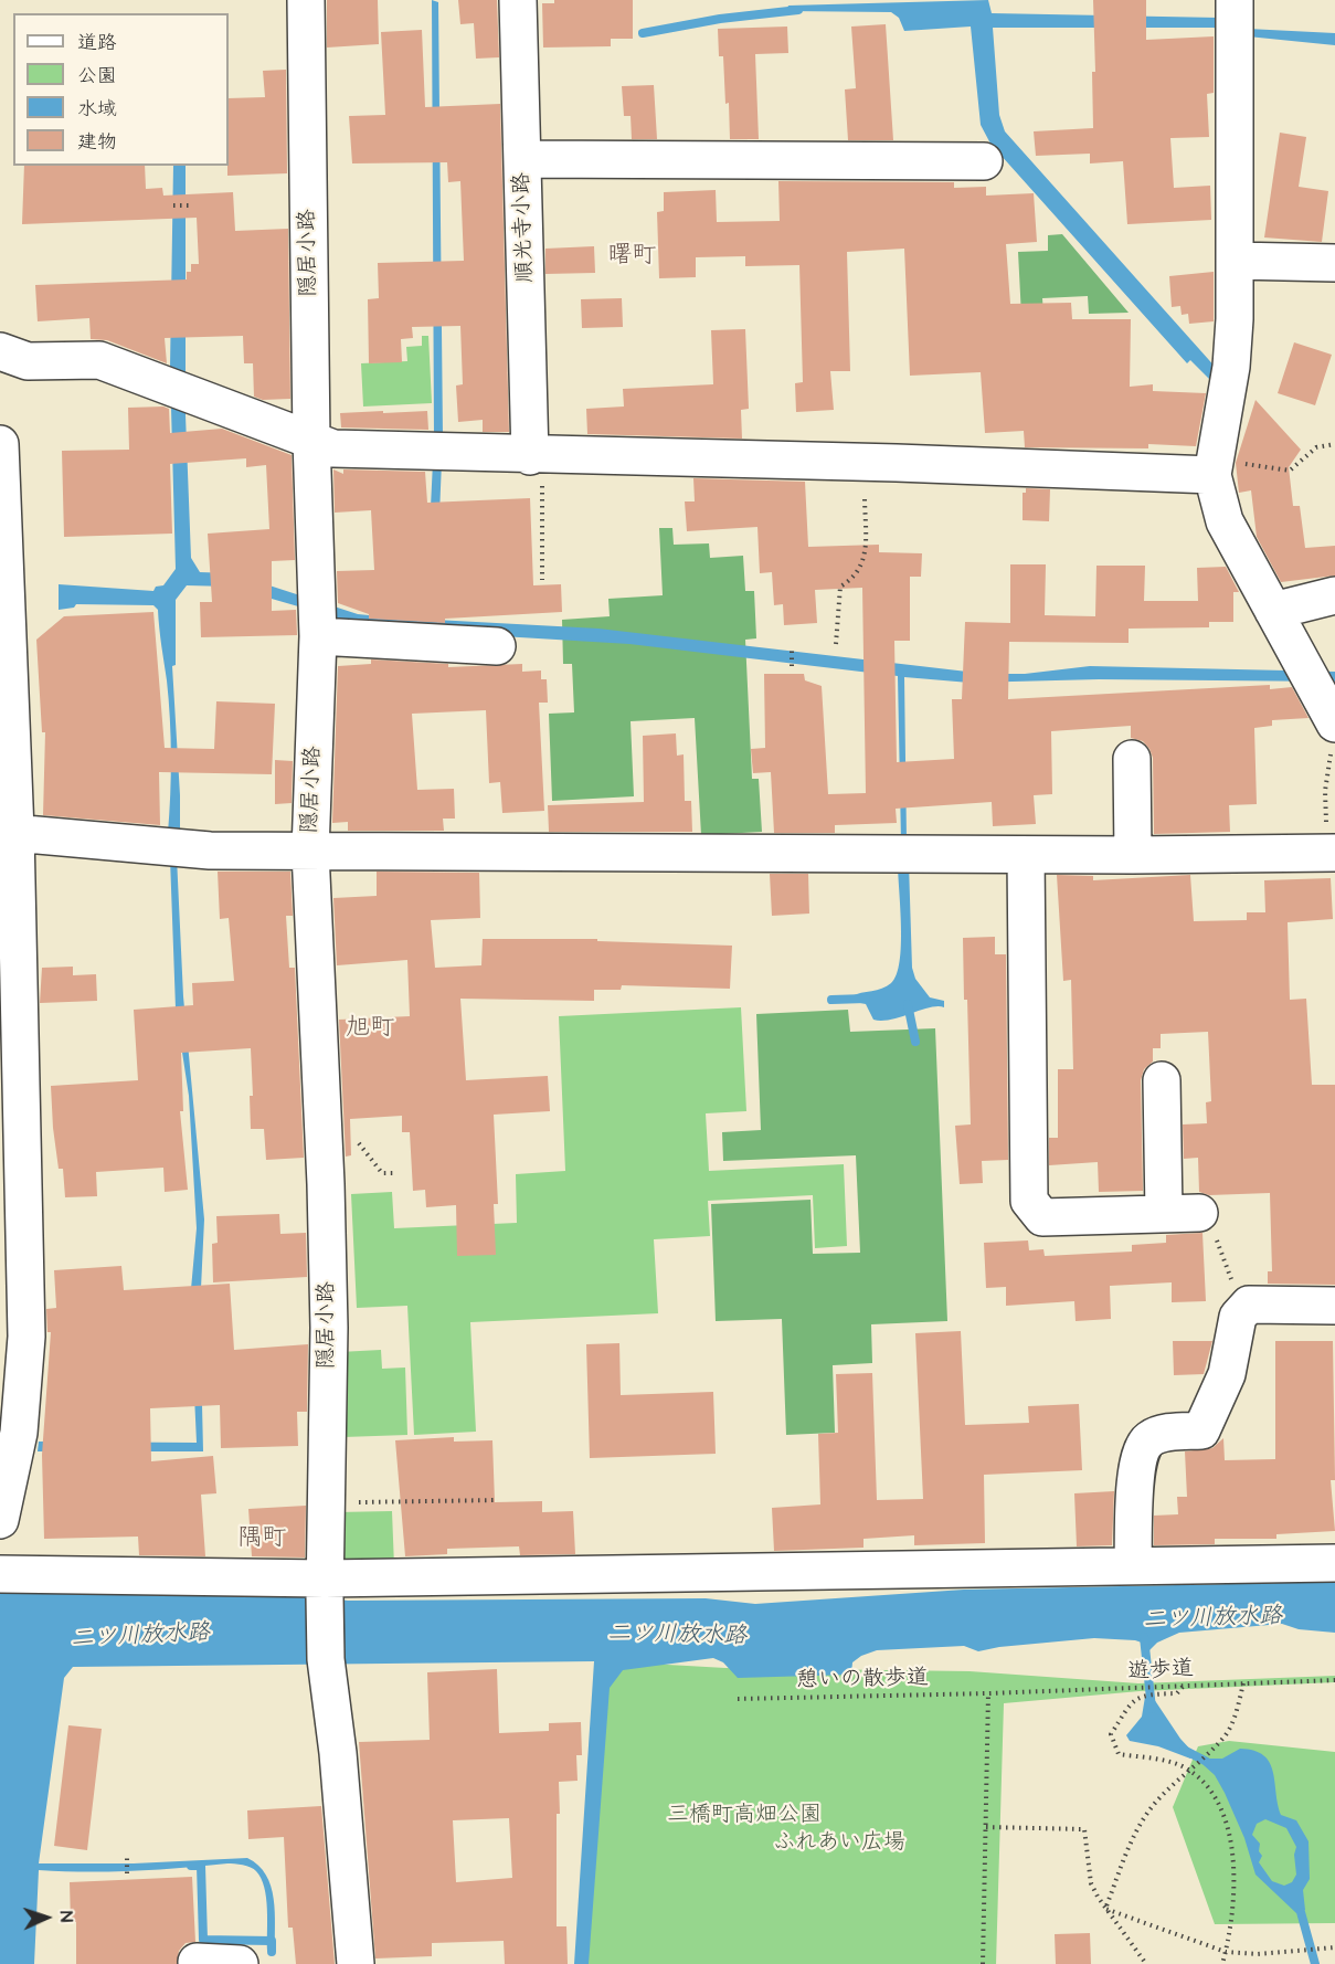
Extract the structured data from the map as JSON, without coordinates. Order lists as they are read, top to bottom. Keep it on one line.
{"streets":{"street":["順光寺小路","隠居小路"],"path":["遊歩道","憩いの散歩道"]},"crossings":[["遊歩道","憩いの散歩道"]],"districts":["曙町","旭町","隅町"],"water":["二ツ川放水路"],"parks":["三橋町高畑公園","ふれあい広場"],"legend":["道路","公園","水域","建物"],"north":"right"}
